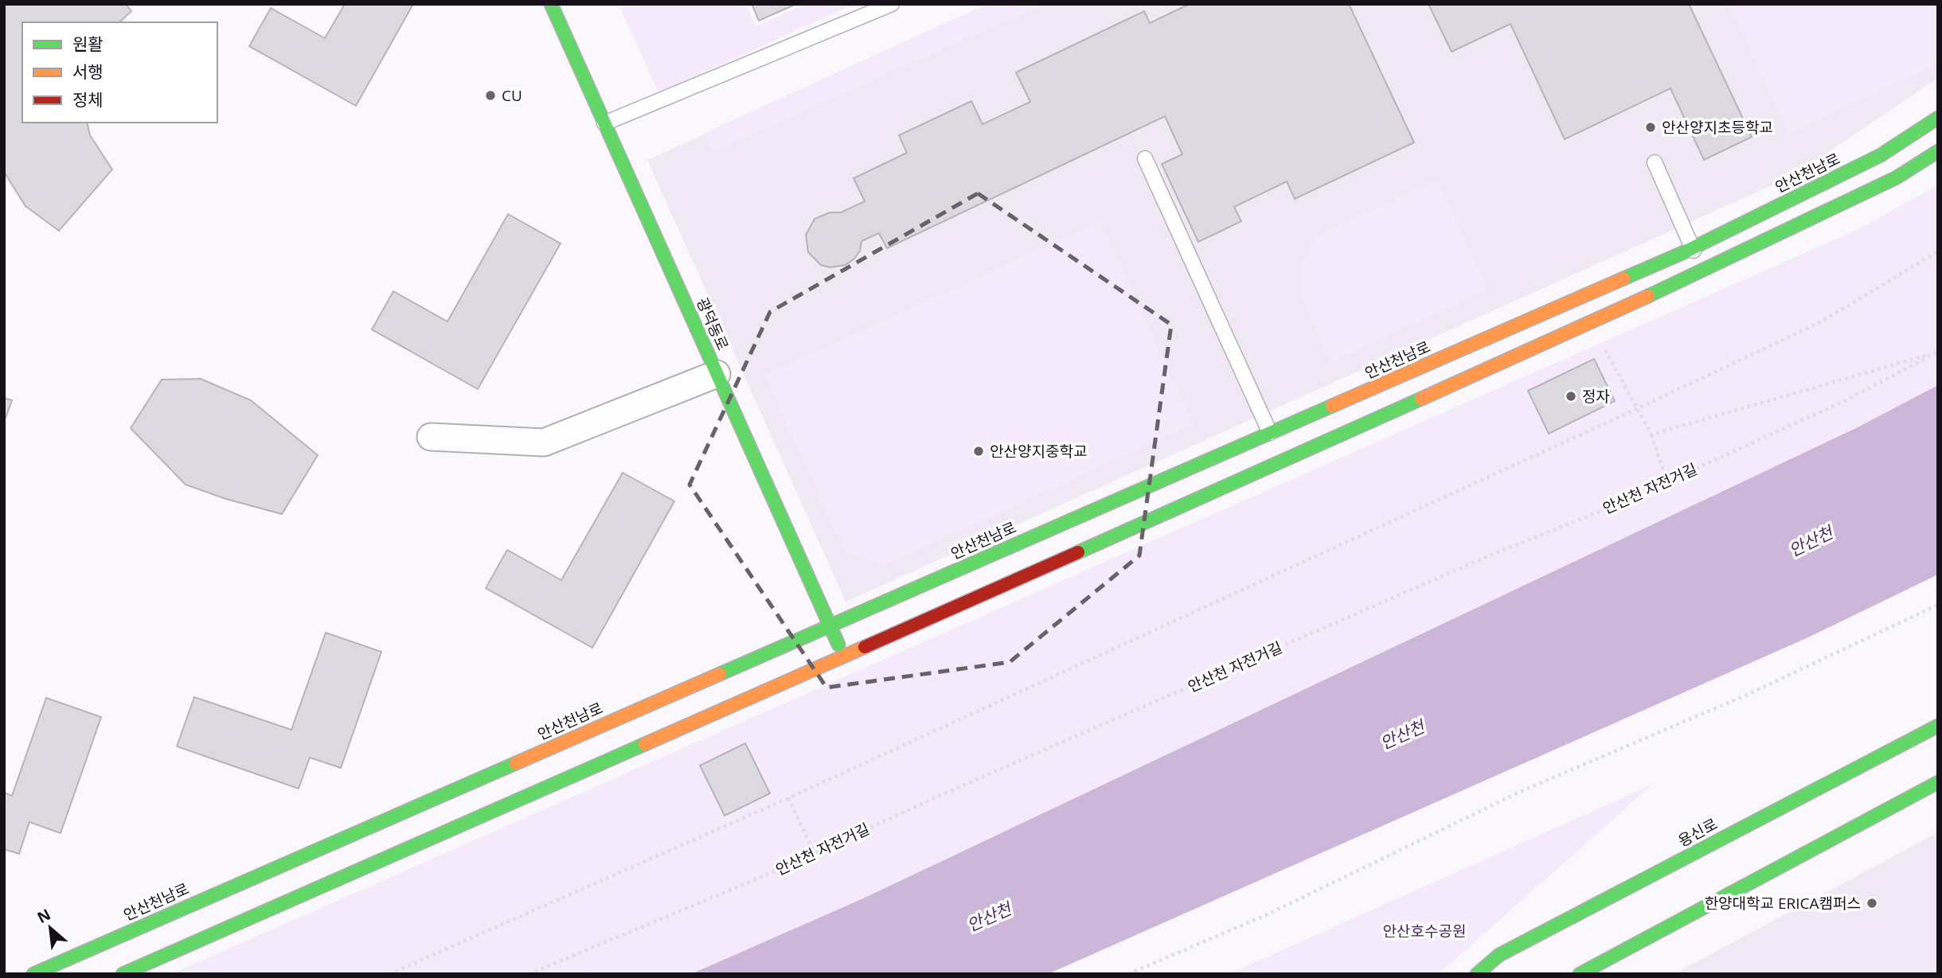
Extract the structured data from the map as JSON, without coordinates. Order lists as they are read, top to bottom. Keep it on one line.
{"streets":{"street":["안산천남로","광덕동로","용신로"],"path":["안산천 자전거길"]},"crossings":[["안산천남로","광덕동로"]],"water":["안산천"],"parks":["안산호수공원"],"places":["CU","안산양지초등학교","정자","안산양지중학교","한양대학교 ERICA캠퍼스"],"legend":["원활","서행","정체"],"north":"top left"}
